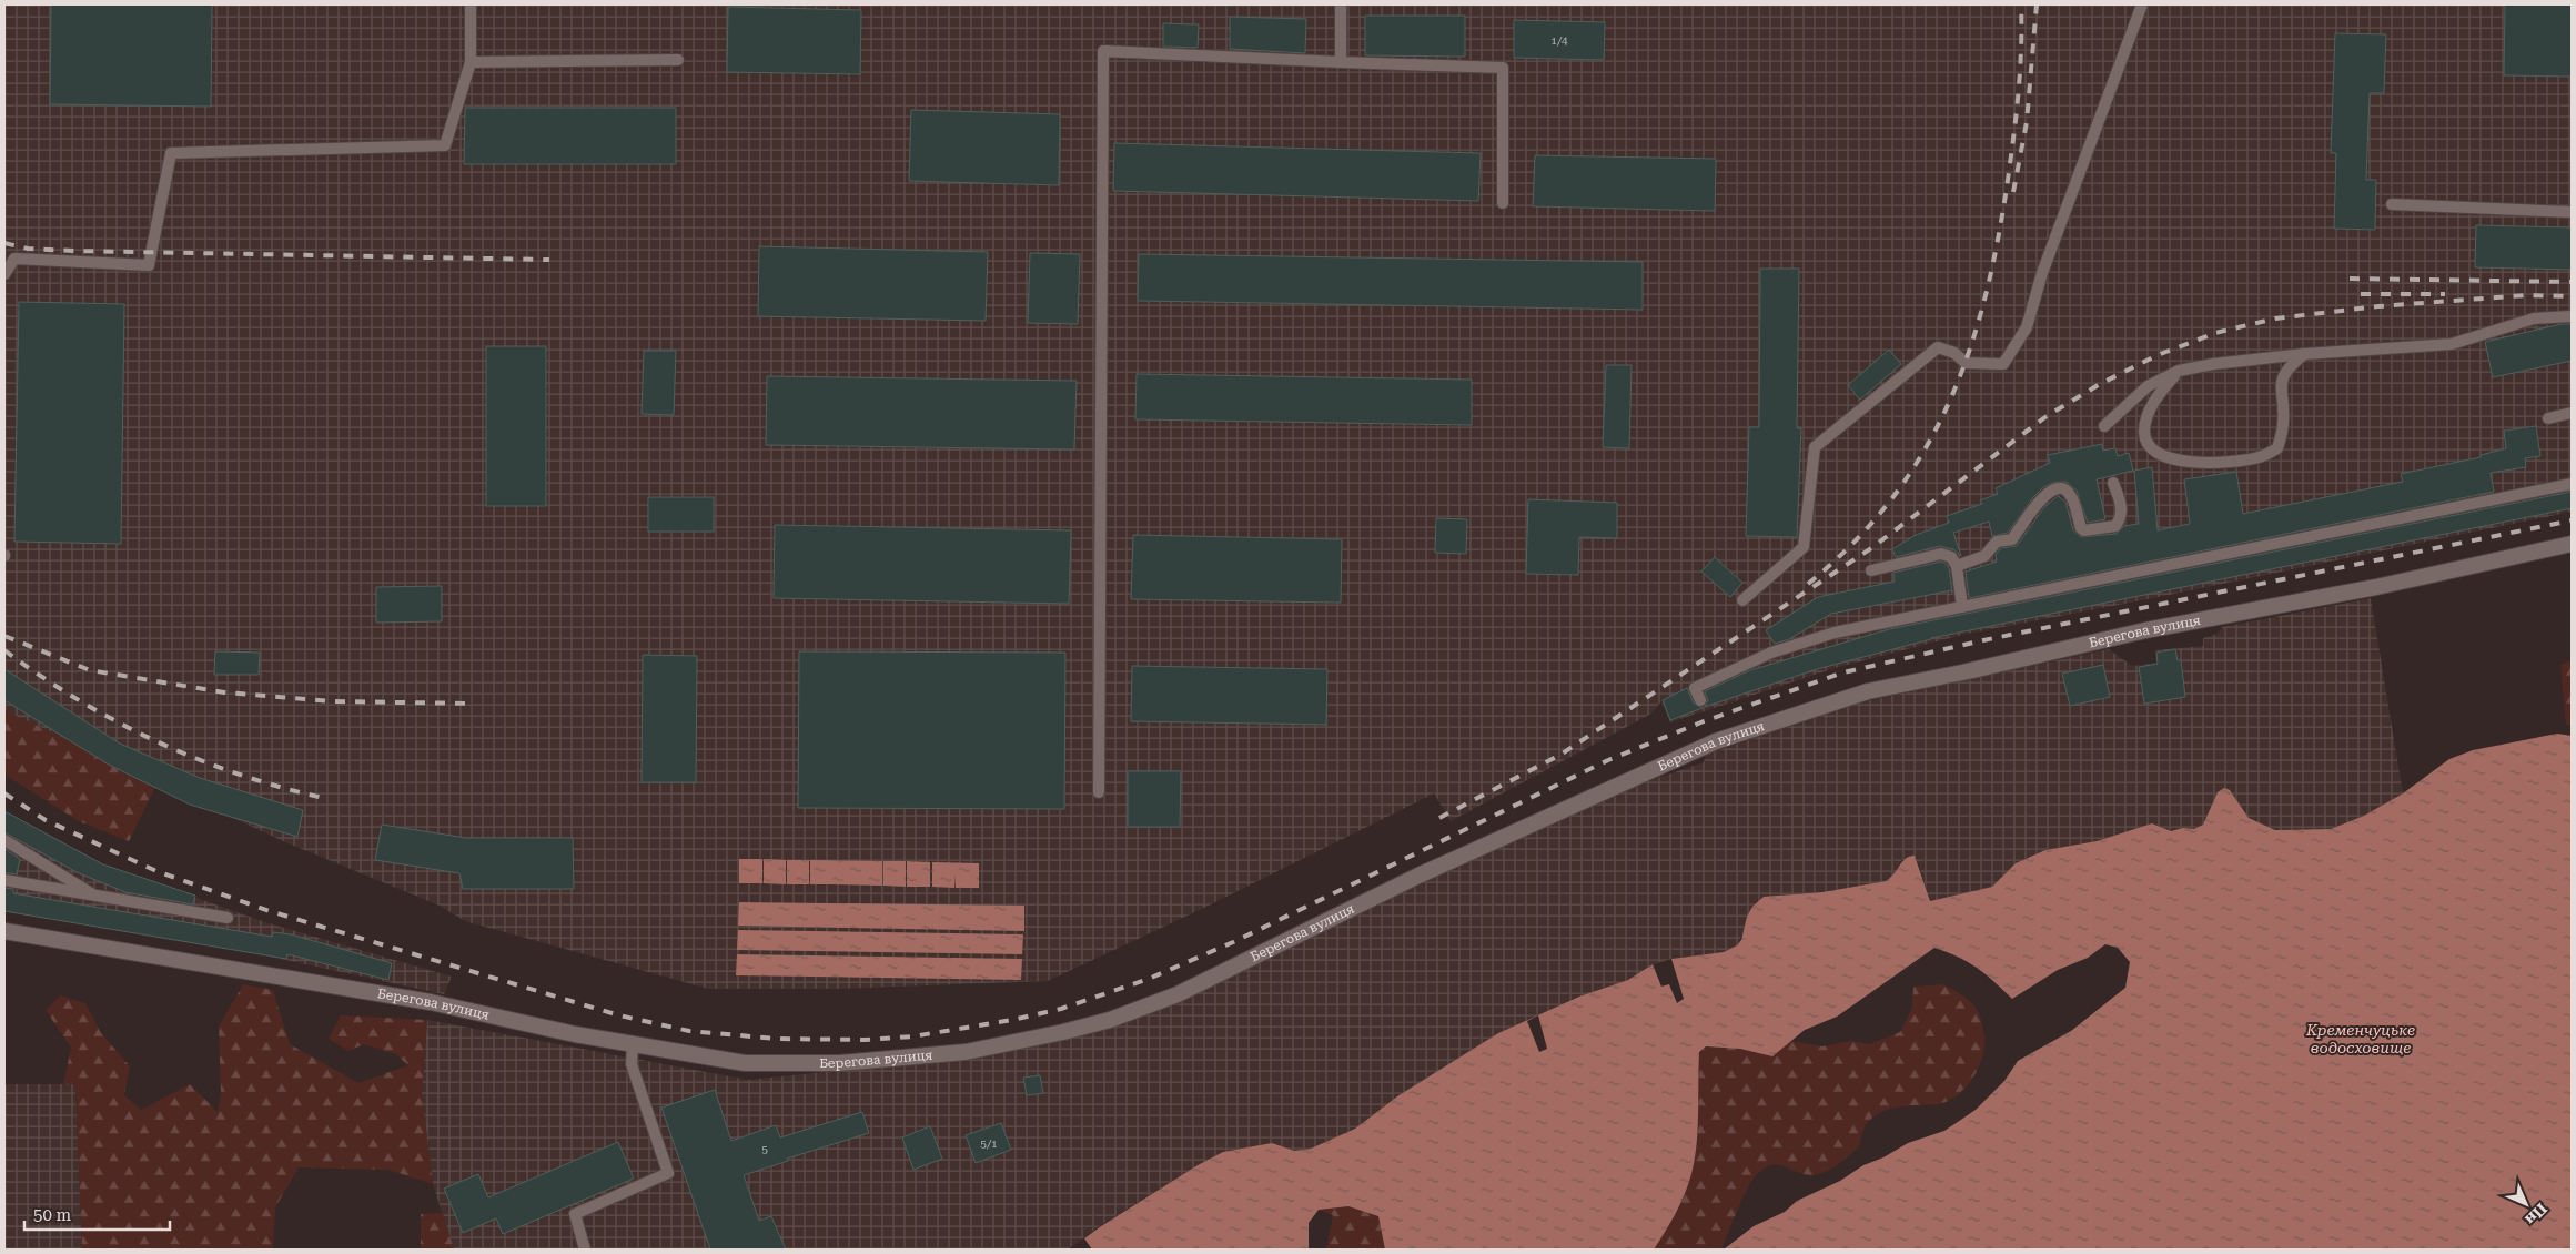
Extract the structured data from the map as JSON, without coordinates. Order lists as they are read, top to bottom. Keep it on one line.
{"streets":{"street":["Берегова вулиця"]},"water":["Кременчуцьке водосховище"],"house_numbers":["1/4","5/1","5"],"scale_bar":"50 m","north":"bottom right"}
